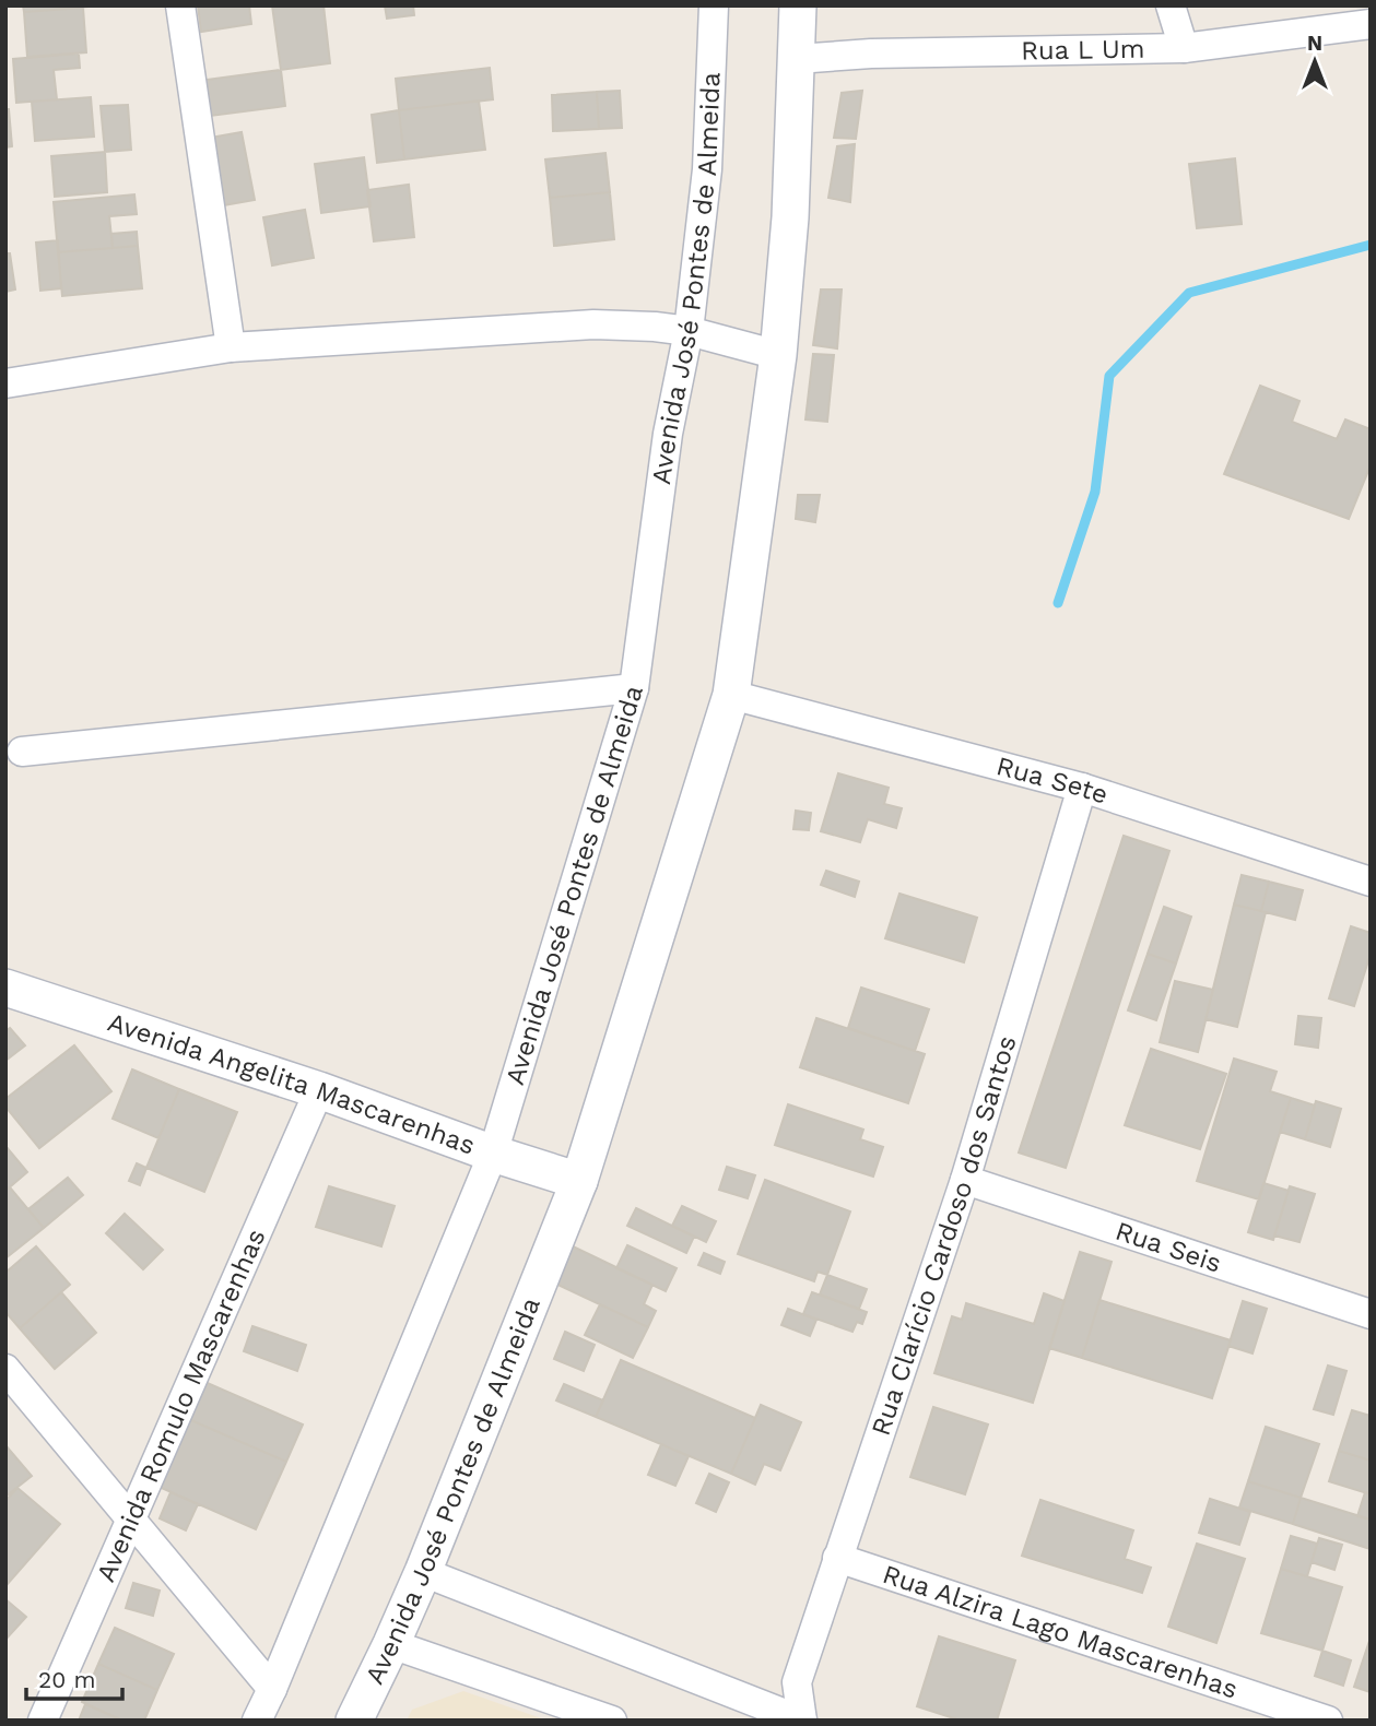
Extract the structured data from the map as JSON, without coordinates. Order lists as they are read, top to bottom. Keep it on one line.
{"streets":{"street":["Rua L Um","Avenida José Pontes de Almeida","Rua Sete","Avenida Angelita Mascarenhas","Rua Clarício Cardoso dos Santos","Rua Seis","Avenida Romulo Mascarenhas","Rua Alzira Lago Mascarenhas"]},"crossings":[["Rua L Um","Avenida José Pontes de Almeida"],["Avenida José Pontes de Almeida","Rua Sete"],["Avenida José Pontes de Almeida","Avenida Angelita Mascarenhas"],["Rua Sete","Rua Clarício Cardoso dos Santos"],["Avenida Angelita Mascarenhas","Avenida Romulo Mascarenhas"],["Rua Clarício Cardoso dos Santos","Rua Seis"],["Rua Clarício Cardoso dos Santos","Rua Alzira Lago Mascarenhas"]],"scale_bar":"20 m","north":"top"}
